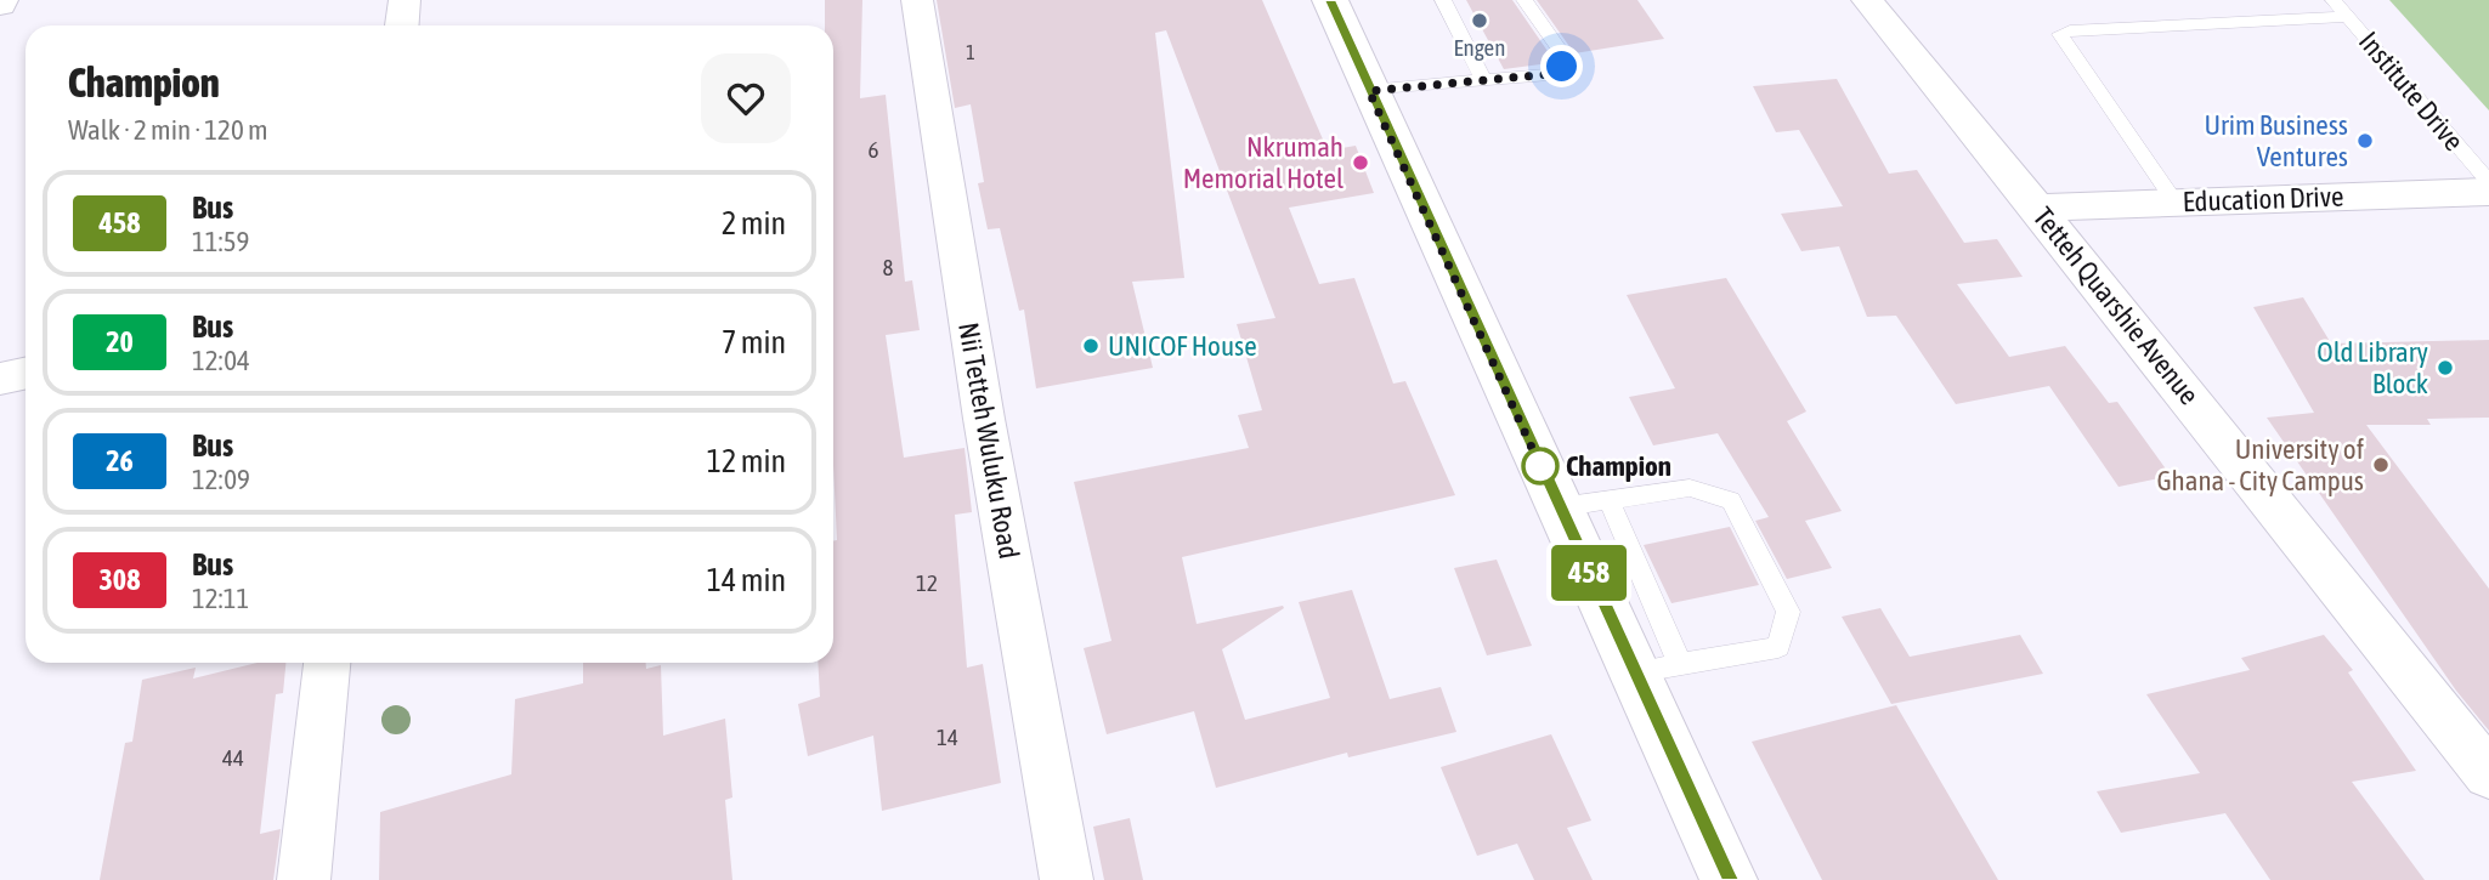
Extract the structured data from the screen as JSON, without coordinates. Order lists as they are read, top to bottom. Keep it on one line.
{"streets":{"street":["Education Drive","Tetteh Quarshie Avenue","Nii Tetteh Wuluku Road"],"lane":["Institute Drive"]},"crossings":[["Education Drive","Tetteh Quarshie Avenue"]],"places":["Engen","Urim Business Ventures","Nkrumah Memorial Hotel","UNICOF House","Old Library Block","University of Ghana - City Campus","Champion"],"lines":["bus line 458"],"house_numbers":["1","6","8","12","14","44"],"page":{"on_map":"458","heading":["Champion","Walk · 2 min · 120 m"],"list":[{"mark":"458","name":"Bus","note":"11:59","value":"2 min"},{"mark":"20","name":"Bus","note":"12:04","value":"7 min"},{"mark":"26","name":"Bus","note":"12:09","value":"12 min"},{"mark":"308","name":"Bus","note":"12:11","value":"14 min"}]}}
